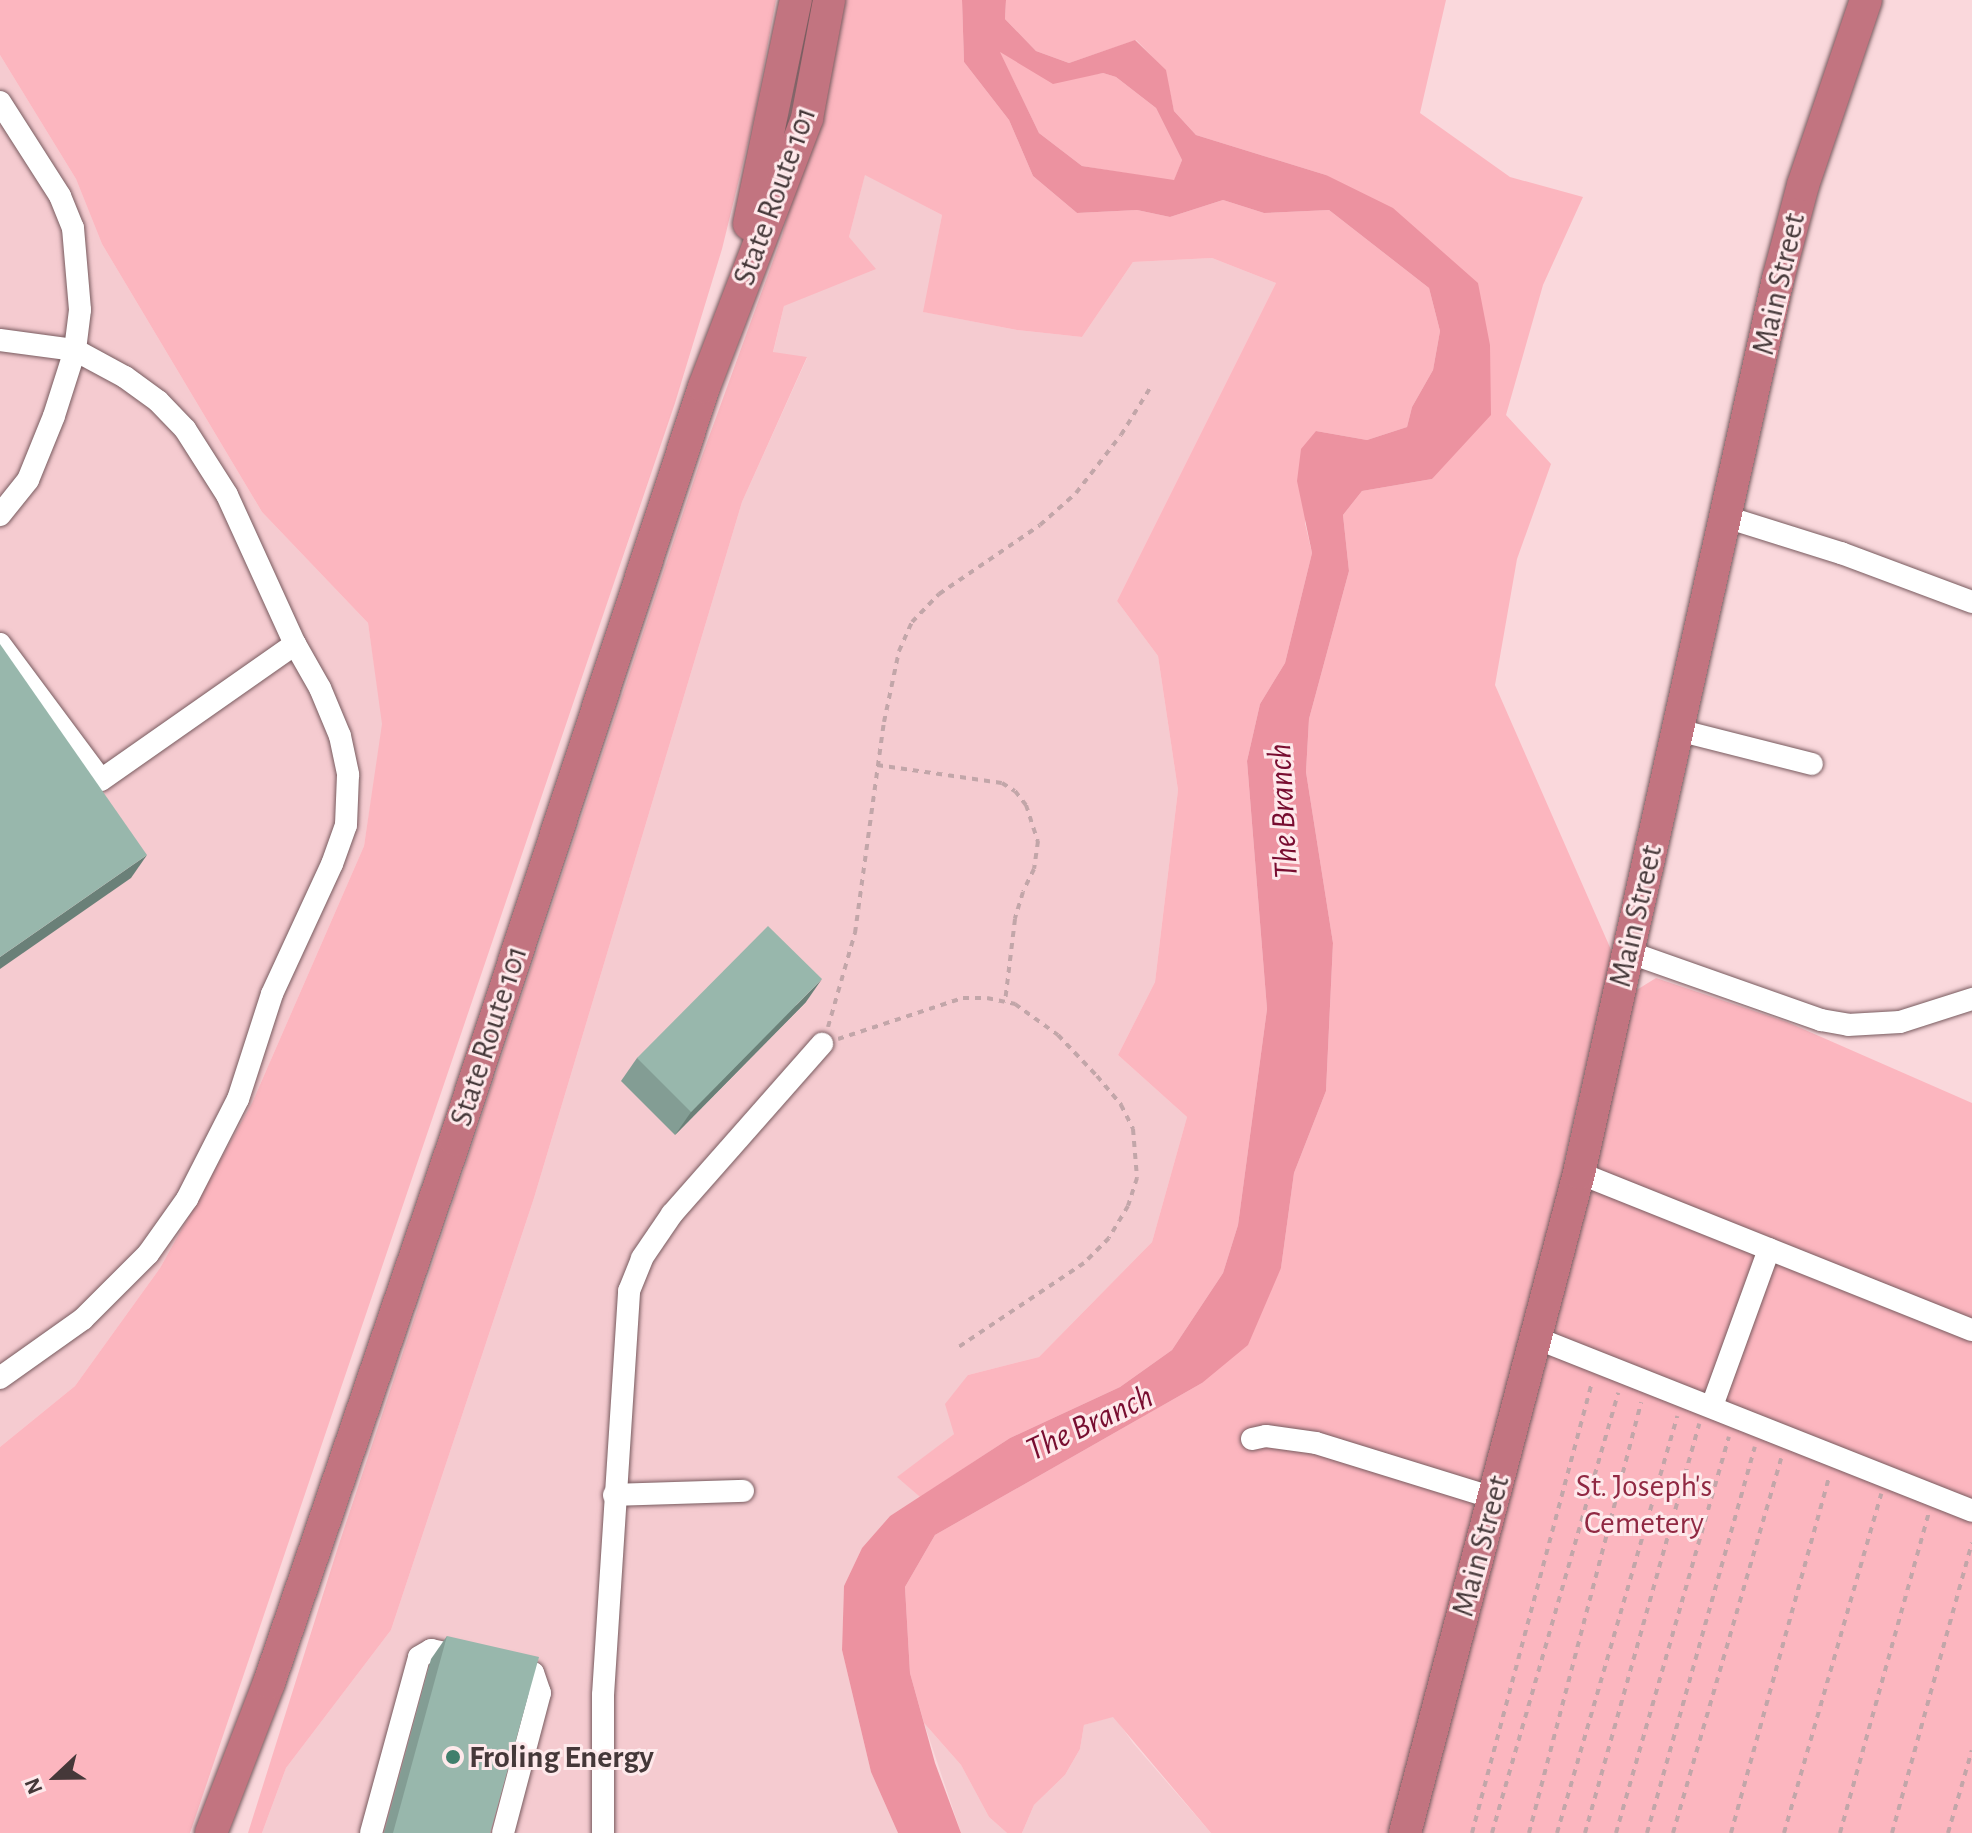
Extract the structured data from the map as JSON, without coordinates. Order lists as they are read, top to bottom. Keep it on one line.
{"streets":{"highway":["State Route 101","Main Street"]},"water":["The Branch"],"parks":["St. Joseph's Cemetery"],"places":["Froling Energy"],"north":"left"}
